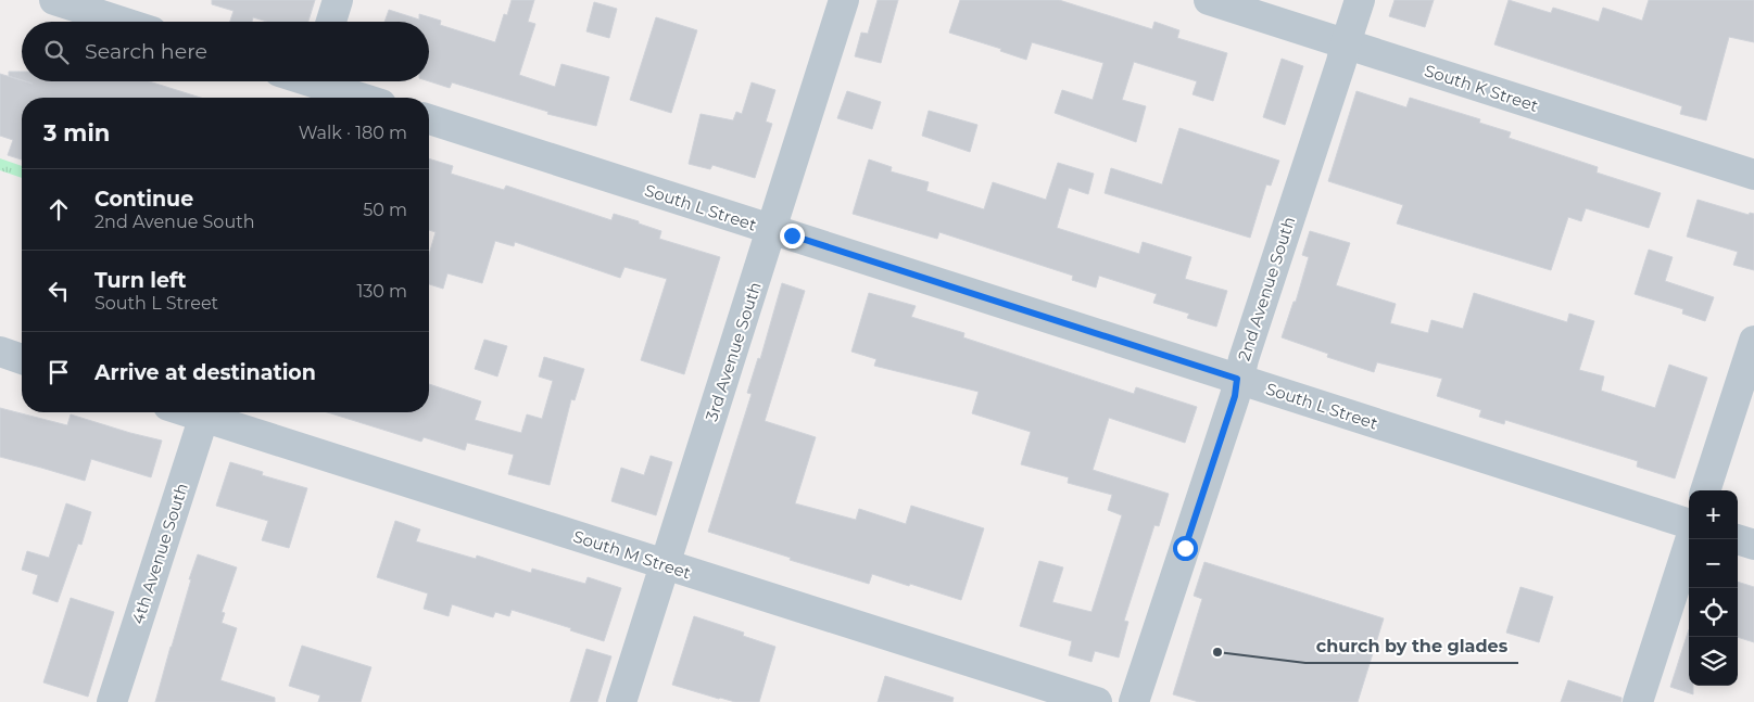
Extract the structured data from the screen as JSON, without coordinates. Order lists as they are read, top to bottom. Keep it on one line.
{"streets":{"street":["South K Street","South L Street","2nd Avenue South","3rd Avenue South","4th Avenue South","South M Street"]},"crossings":[["South K Street","2nd Avenue South"],["South L Street","2nd Avenue South"],["South L Street","3rd Avenue South"],["3rd Avenue South","South M Street"]],"places":["church by the glades"],"page":{"search":"Search here","heading":["3 min","Walk · 180 m"],"list":[["Continue","2nd Avenue South","50 m"],["Turn left","South L Street","130 m"],"Arrive at destination"],"map_buttons":["+","−"]}}
